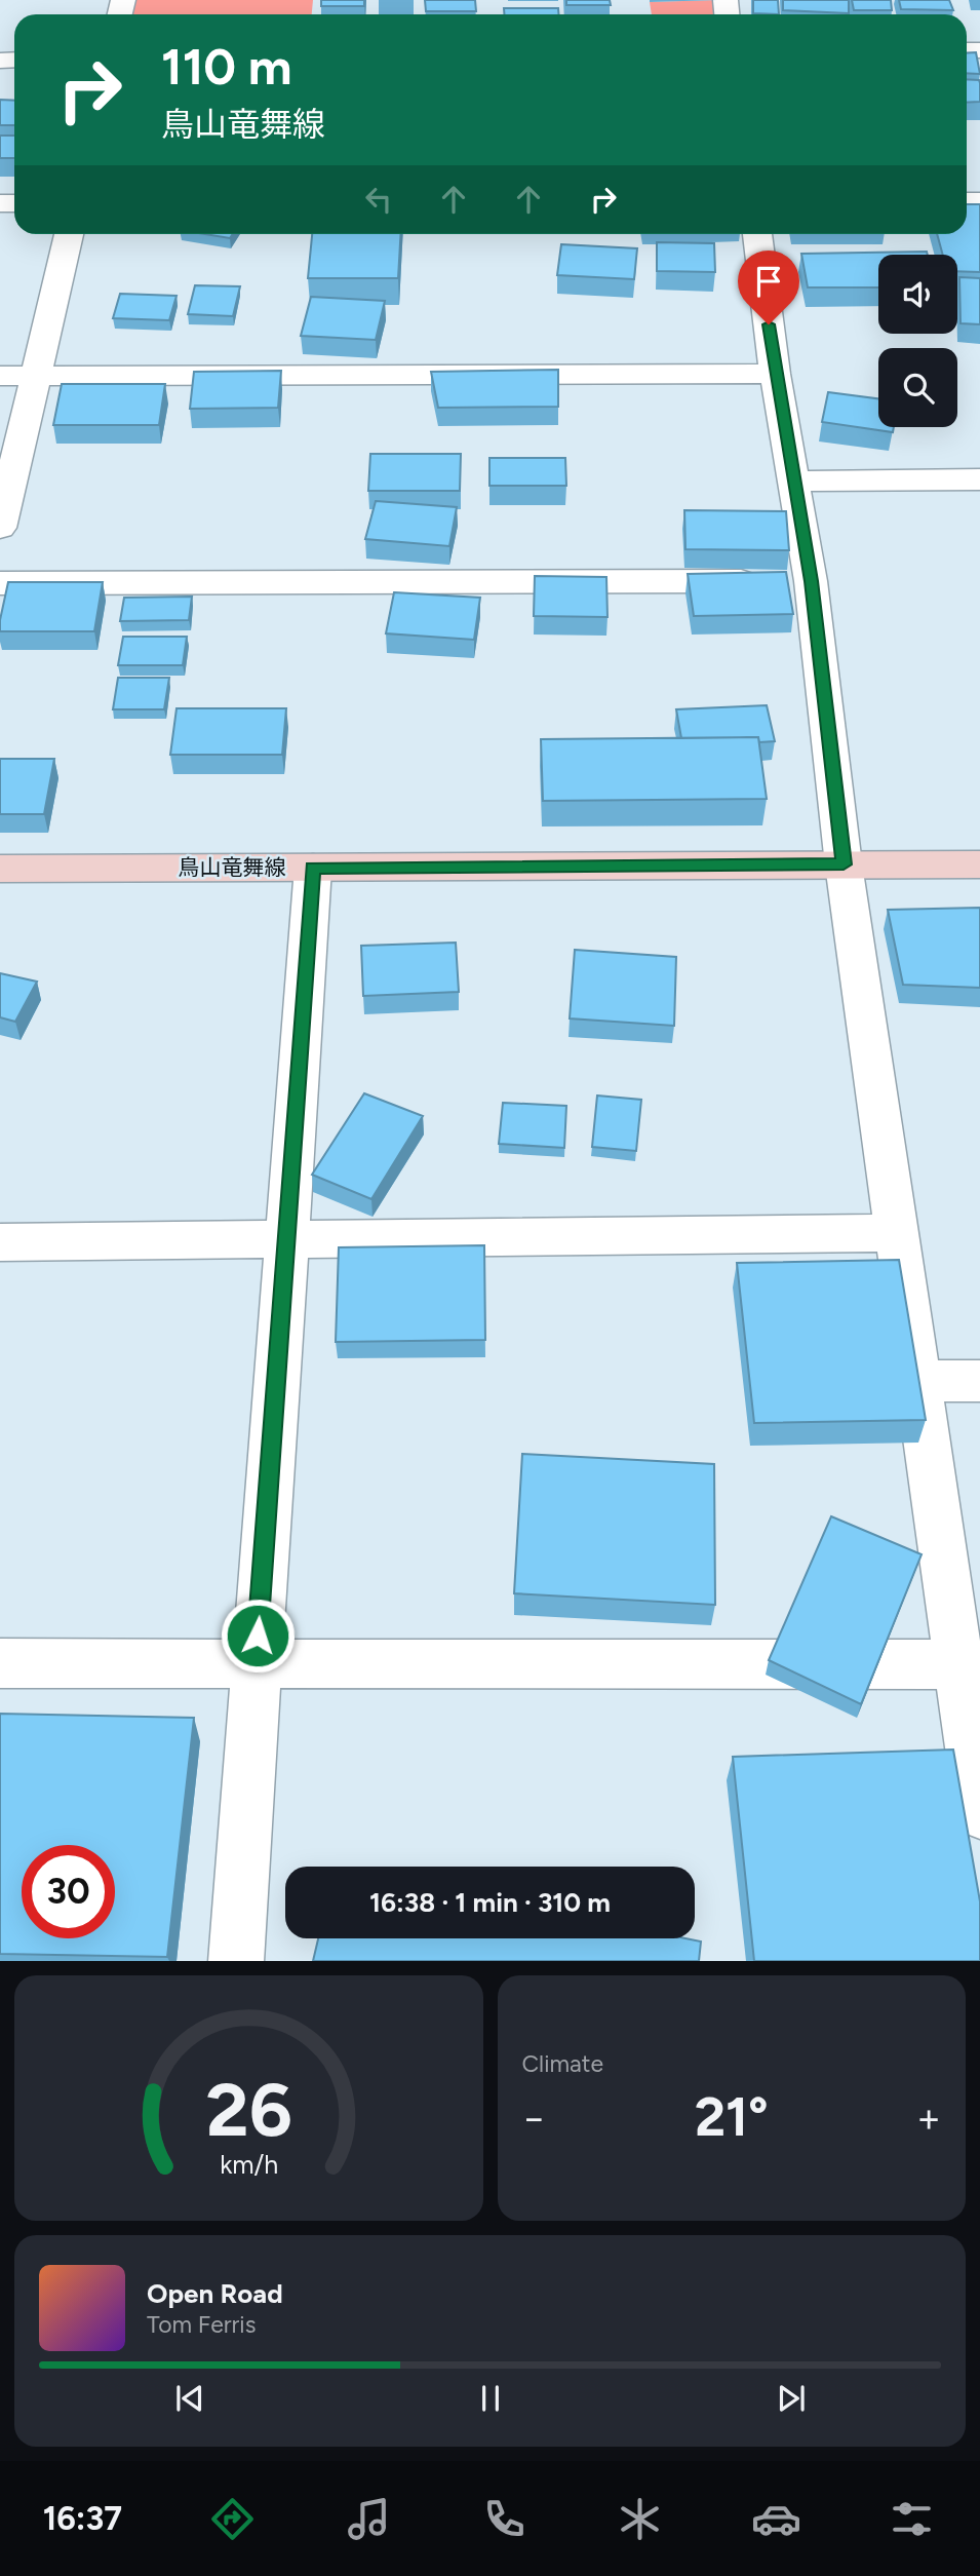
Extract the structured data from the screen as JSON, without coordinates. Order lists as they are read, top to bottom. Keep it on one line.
{"streets":{"main road":["鳥山竜舞線"]},"page":{"turn":["110 m","鳥山竜舞線"],"limit":"30","trip":"16:38 · 1 min · 310 m","tile":"Climate","heat":["−","21°","+"],"song":["Open Road","Tom Ferris"],"tabs":"16:37","gauge":["26","km/h"]}}
